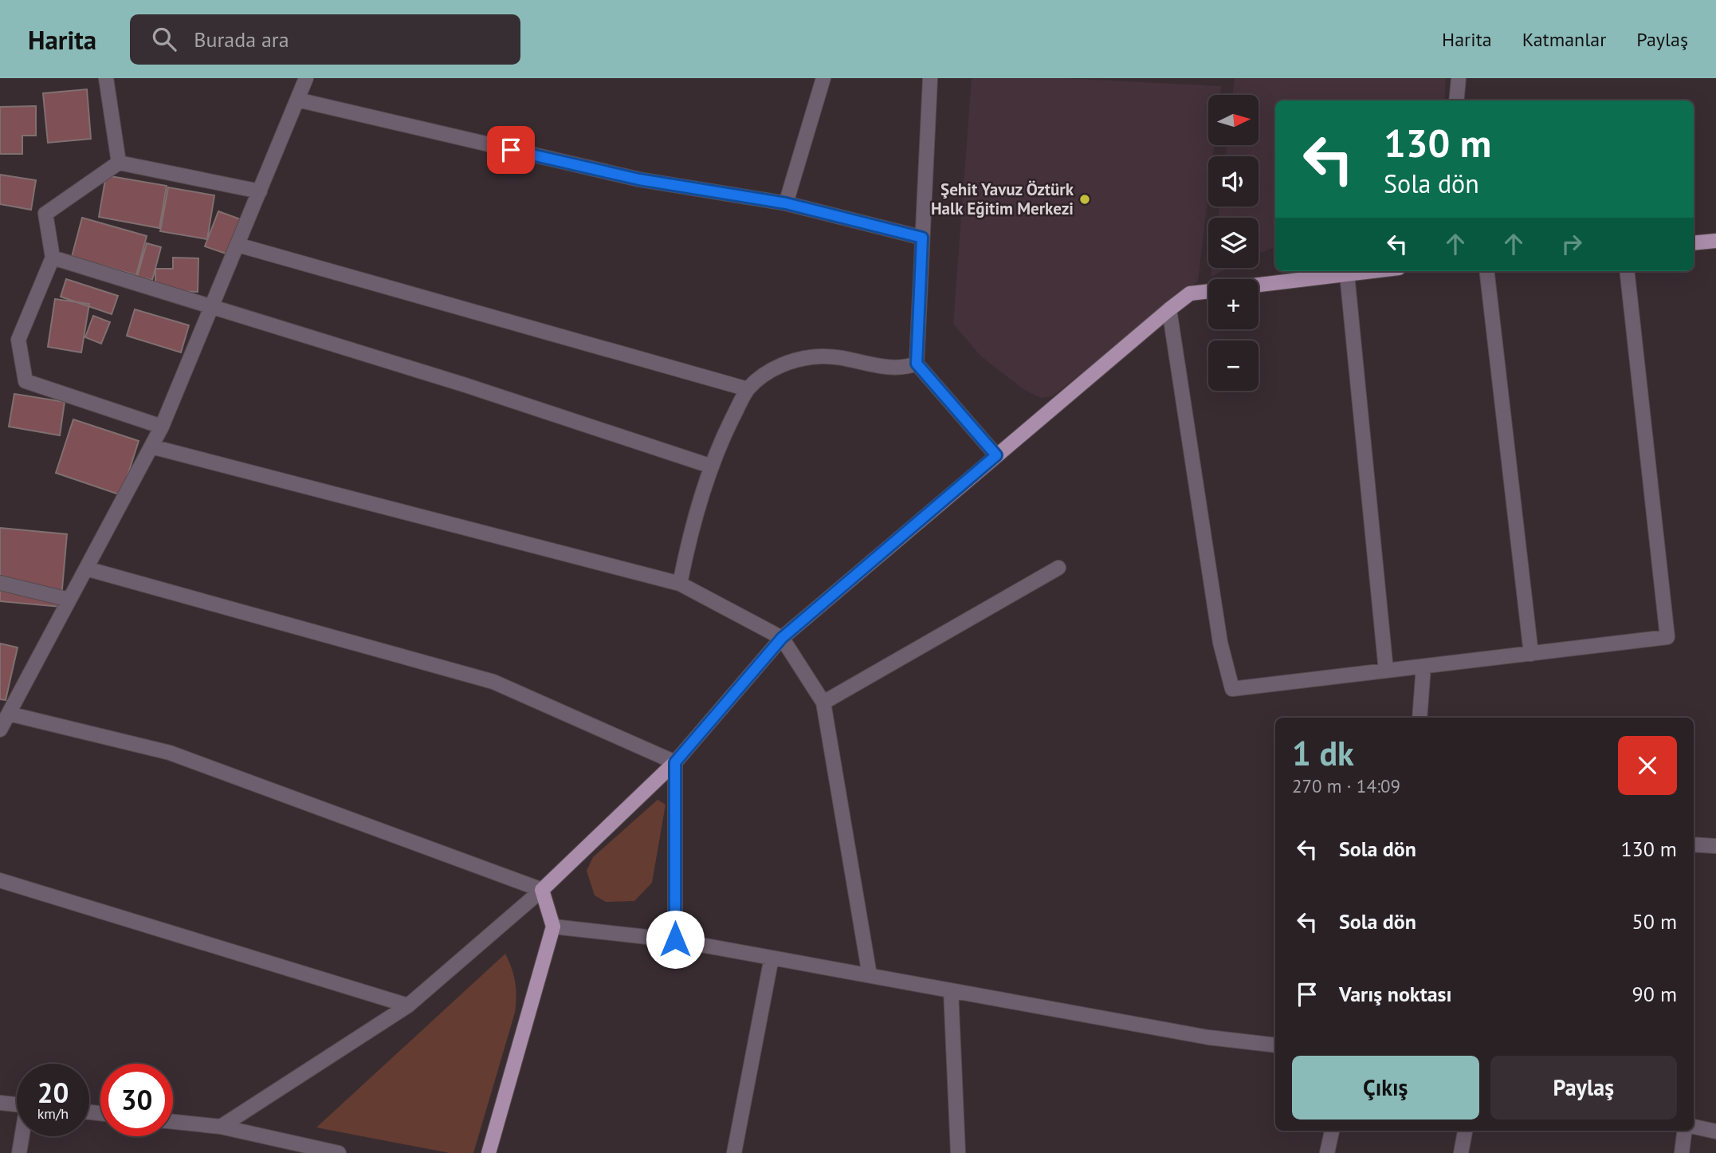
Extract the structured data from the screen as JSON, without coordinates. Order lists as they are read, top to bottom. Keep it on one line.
{"places":["Şehit Yavuz Öztürk Halk Eğitim Merkezi"],"north":"right","page":{"header":"Harita","search":"Burada ara","nav":["Harita","Katmanlar","Paylaş"],"map_buttons":["+","−"],"turn":["130 m","Sola dön"],"heading":["1 dk","270 m · 14:09"],"list":[{"name":"Sola dön","value":"130 m"},{"name":"Sola dön","value":"50 m"},{"name":"Varış noktası","value":"90 m"}],"buttons":["Çıkış","Paylaş"],"speed":"20 km/h","limit":"30"}}
